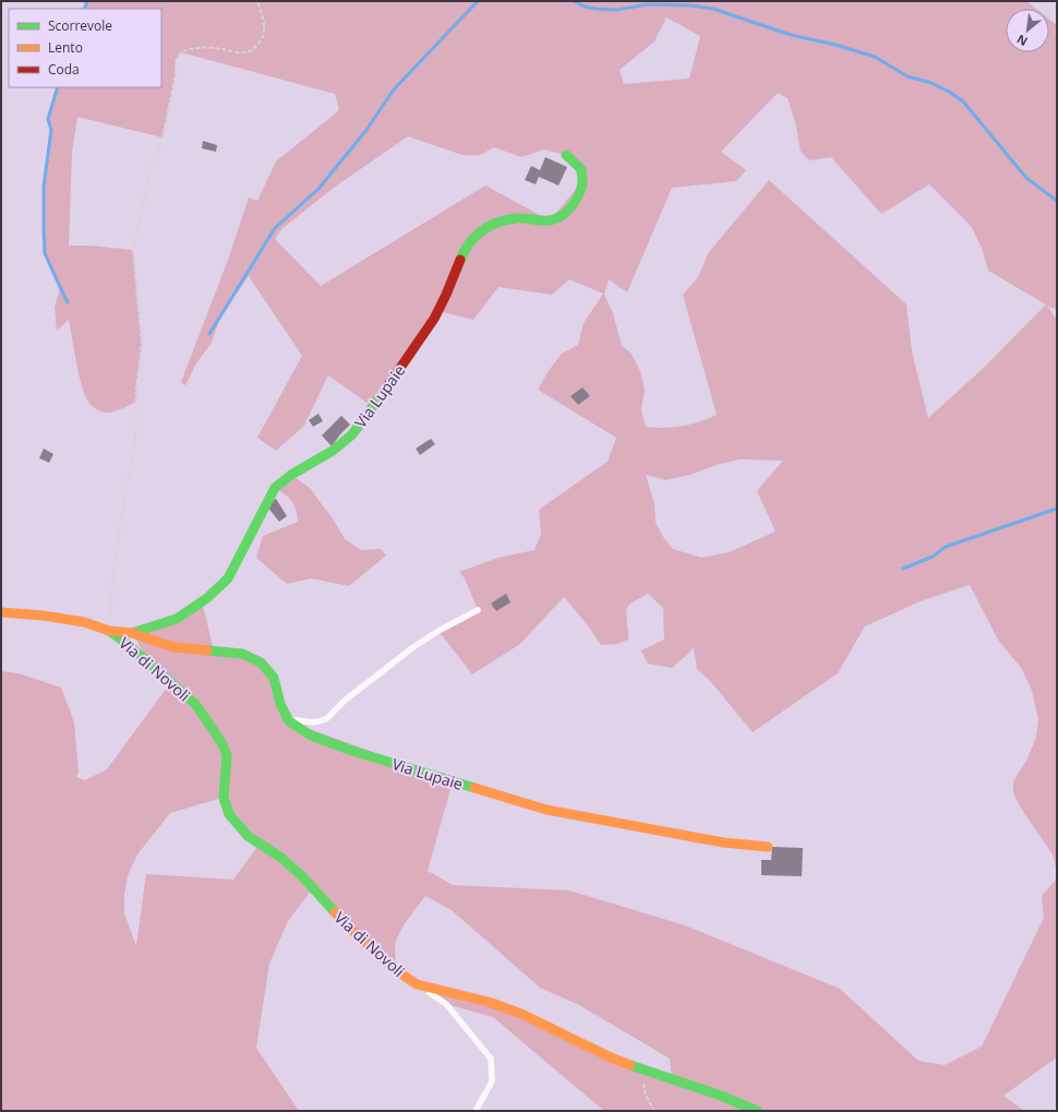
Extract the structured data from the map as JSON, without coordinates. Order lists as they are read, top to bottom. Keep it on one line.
{"streets":{"street":["Via Lupaie","Via di Novoli"]},"crossings":[["Via Lupaie","Via di Novoli"]],"legend":["Scorrevole","Lento","Coda"],"north":"bottom left"}
